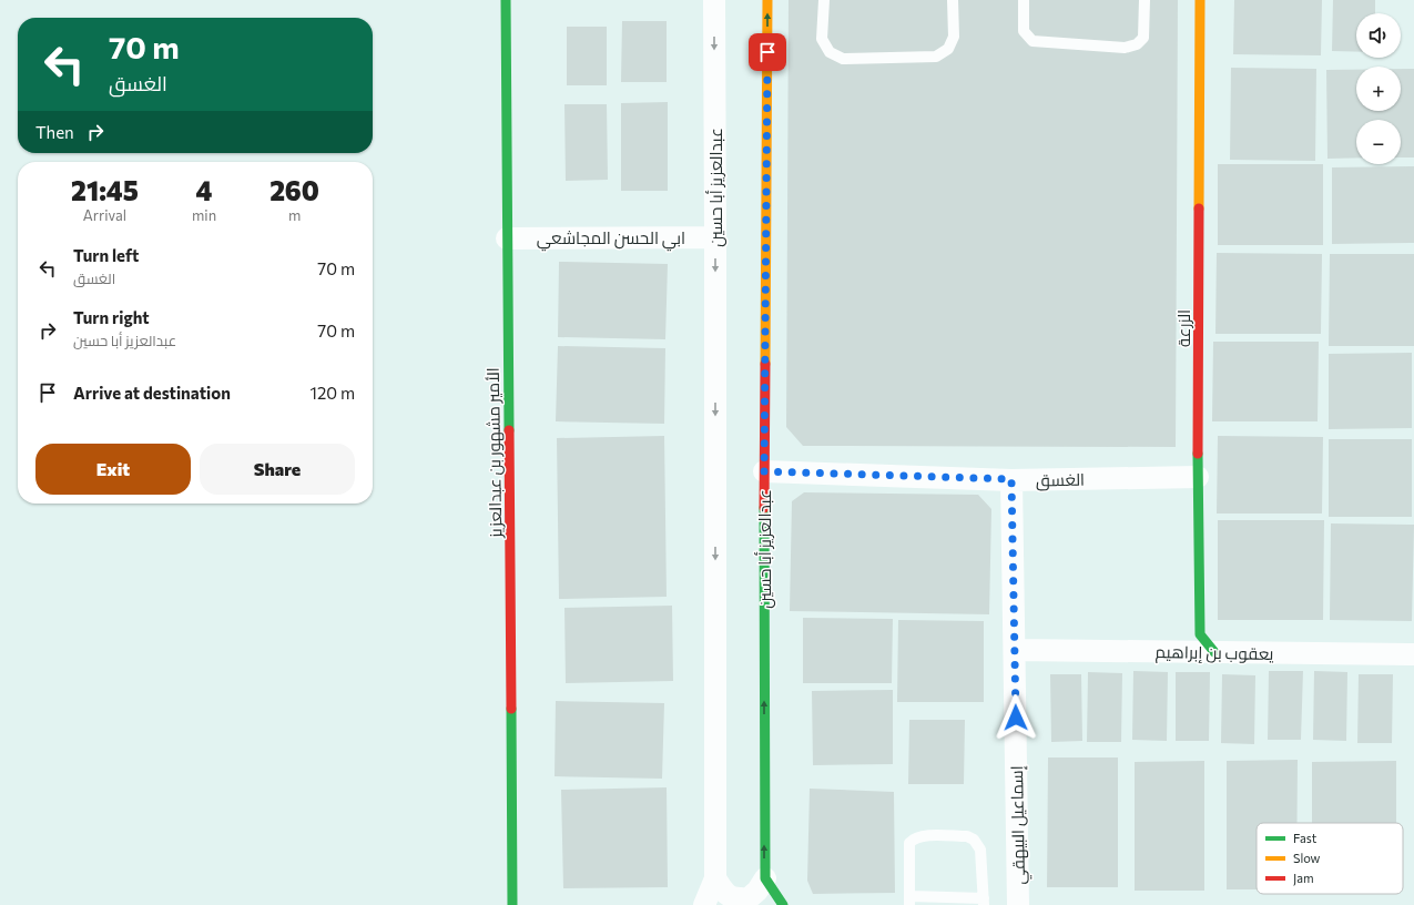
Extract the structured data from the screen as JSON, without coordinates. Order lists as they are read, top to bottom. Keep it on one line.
{"streets":{"street":["عبدالعزيز أبا حسين","ابي الحسن المجاشعي","الزرعة","الأمير مشهور بن عبدالعزيز","الغسق","يعقوب بن إبراهيم","إسماعيل البيهقي"]},"crossings":[["عبدالعزيز أبا حسين","ابي الحسن المجاشعي"],["عبدالعزيز أبا حسين","الغسق"],["ابي الحسن المجاشعي","الأمير مشهور بن عبدالعزيز"],["الزرعة","الغسق"],["الزرعة","يعقوب بن إبراهيم"],["الغسق","إسماعيل البيهقي"],["يعقوب بن إبراهيم","إسماعيل البيهقي"]],"legend":["Fast","Slow","Jam"],"page":{"map_buttons":["+","−"],"turn":["70 m","الغسق"],"then":"Then","eta":["21:45","Arrival","4","min","260","m"],"list":[{"name":"Turn left","note":"الغسق","value":"70 m"},{"name":"Turn right","note":"عبدالعزيز أبا حسين","value":"70 m"},{"name":"Arrive at destination","value":"120 m"}],"buttons":["Exit","Share"]}}
